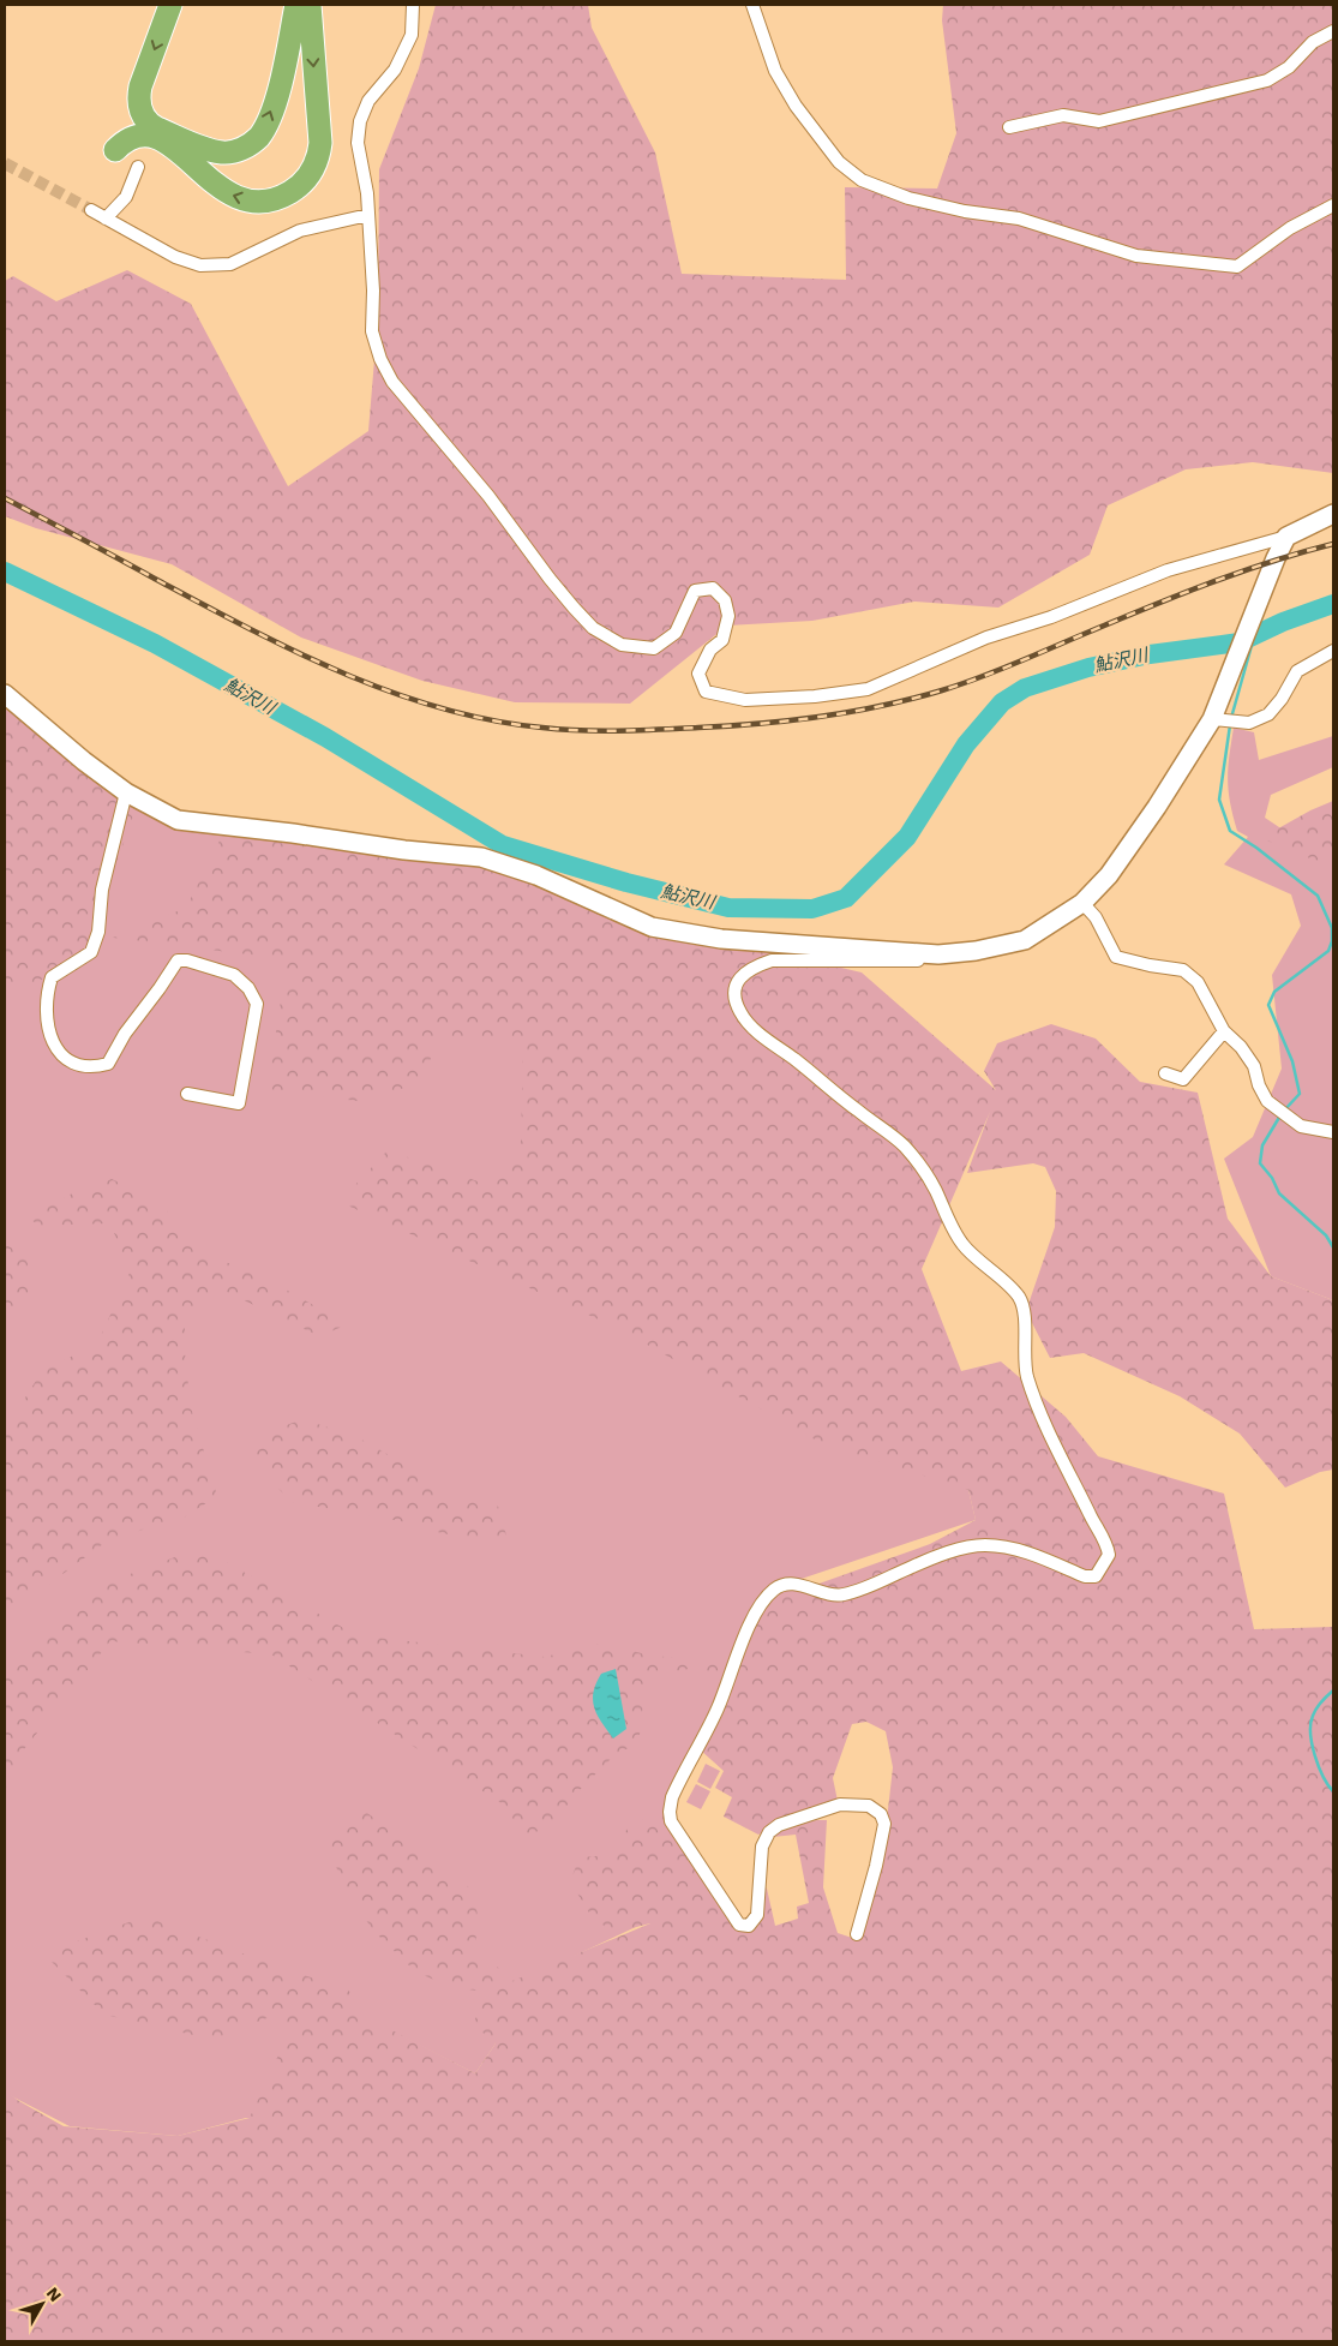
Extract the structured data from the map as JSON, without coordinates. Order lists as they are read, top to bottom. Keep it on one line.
{"water":["鮎沢川"],"north":"top right"}
